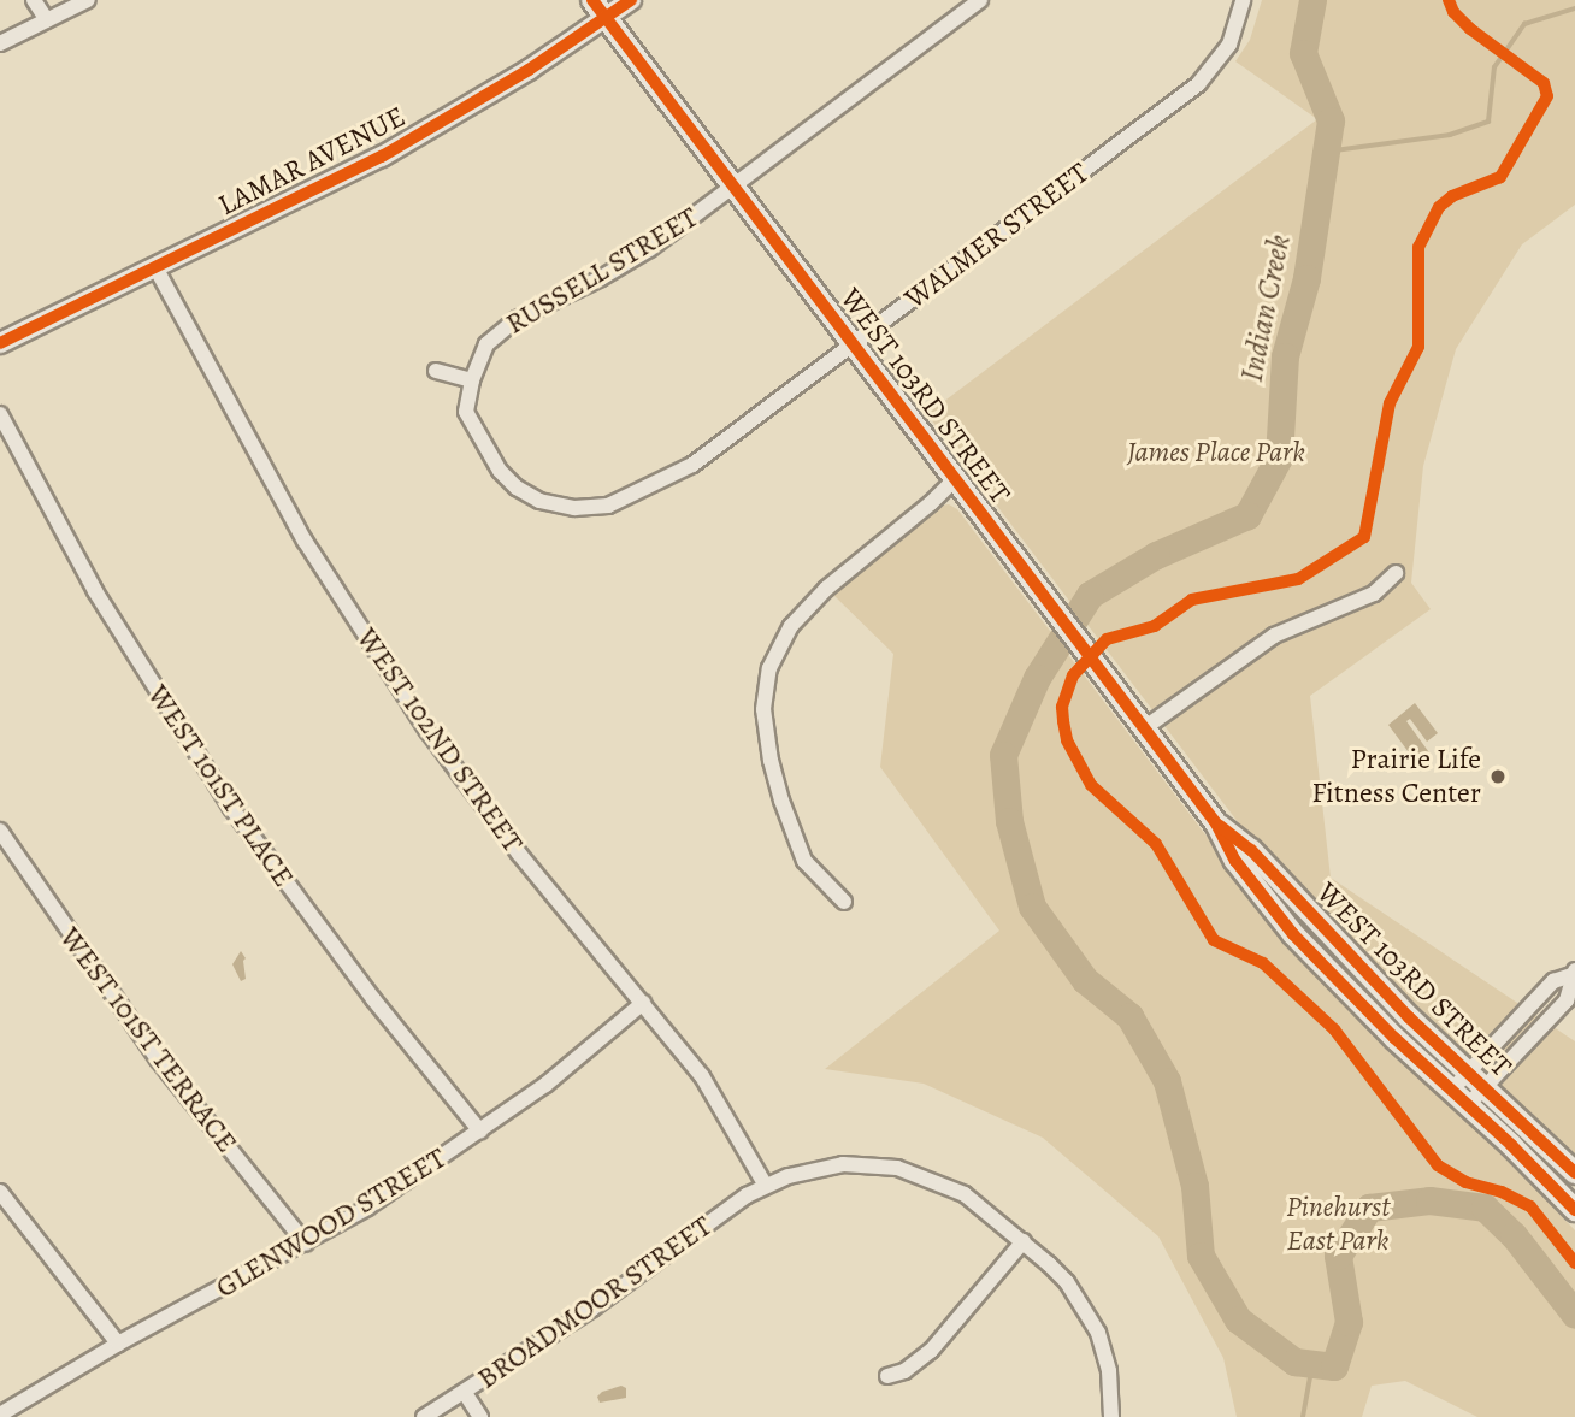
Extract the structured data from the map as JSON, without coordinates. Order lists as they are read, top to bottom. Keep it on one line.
{"streets":{"main road":["WEST 103RD STREET"],"street":["LAMAR AVENUE","WALMER STREET","RUSSELL STREET","WEST 102ND STREET","WEST 101ST PLACE","WEST 101ST TERRACE","GLENWOOD STREET","BROADMOOR STREET"]},"crossings":[["LAMAR AVENUE","WEST 103RD STREET"],["LAMAR AVENUE","WEST 102ND STREET"],["WALMER STREET","RUSSELL STREET"],["WALMER STREET","WEST 103RD STREET"],["RUSSELL STREET","WEST 103RD STREET"],["WEST 102ND STREET","GLENWOOD STREET"],["WEST 102ND STREET","BROADMOOR STREET"],["WEST 101ST PLACE","GLENWOOD STREET"],["WEST 101ST TERRACE","GLENWOOD STREET"]],"water":["Indian Creek"],"parks":["James Place Park","Pinehurst East Park"],"places":["Prairie Life Fitness Center"]}
